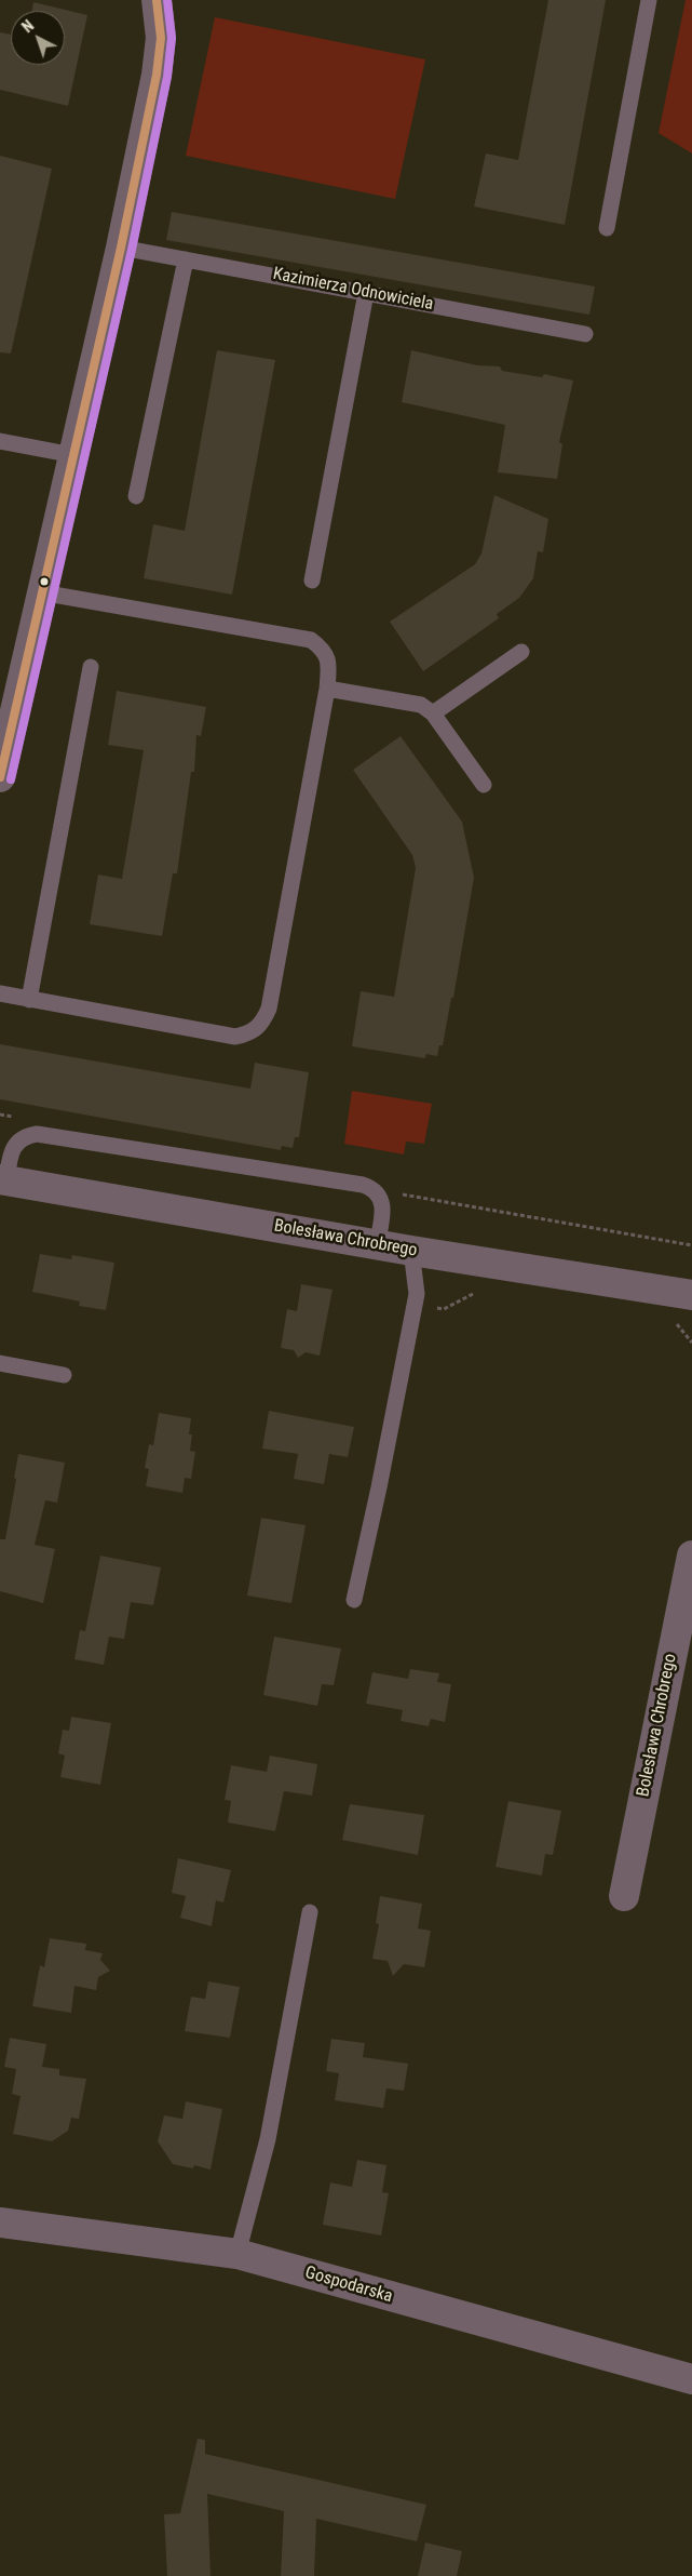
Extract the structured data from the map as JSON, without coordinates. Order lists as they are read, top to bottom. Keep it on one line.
{"streets":{"street":["Bolesława Chrobrego","Gospodarska"],"lane":["Kazimierza Odnowiciela"]},"north":"top left"}
